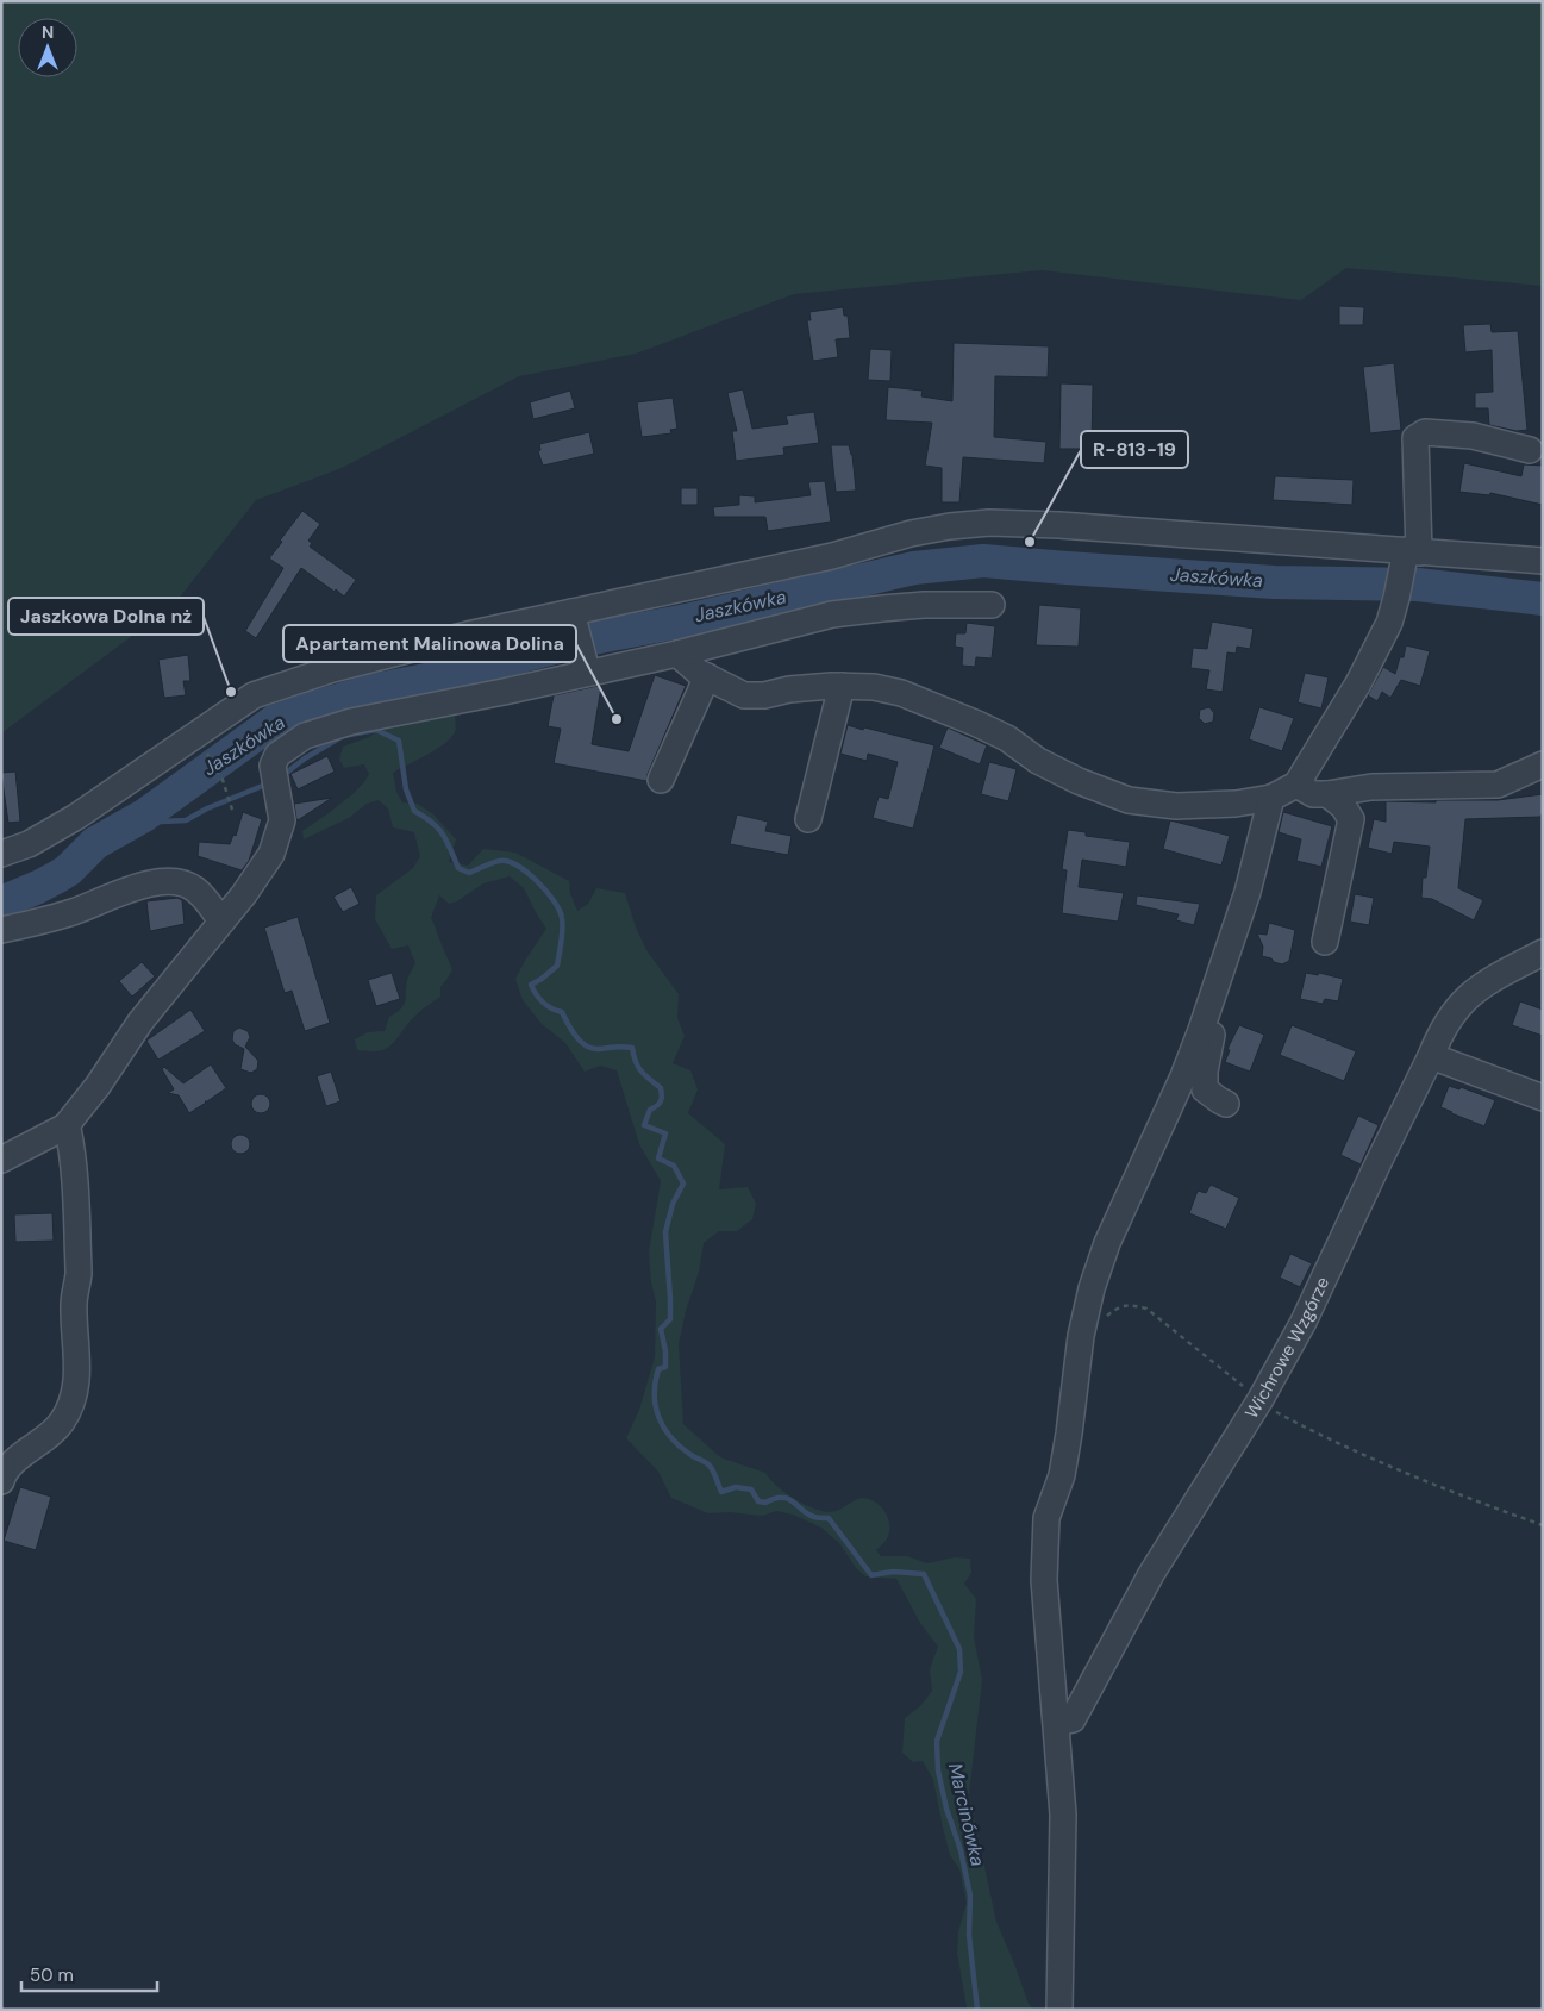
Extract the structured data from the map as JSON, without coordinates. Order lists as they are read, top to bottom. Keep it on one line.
{"streets":{"street":["Wichrowe Wzgórze"]},"water":["Jaszkówka","Marcinówka"],"places":["R-813-19","Jaszkowa Dolna nż","Apartament Malinowa Dolina"],"scale_bar":"50 m","north":"top"}
